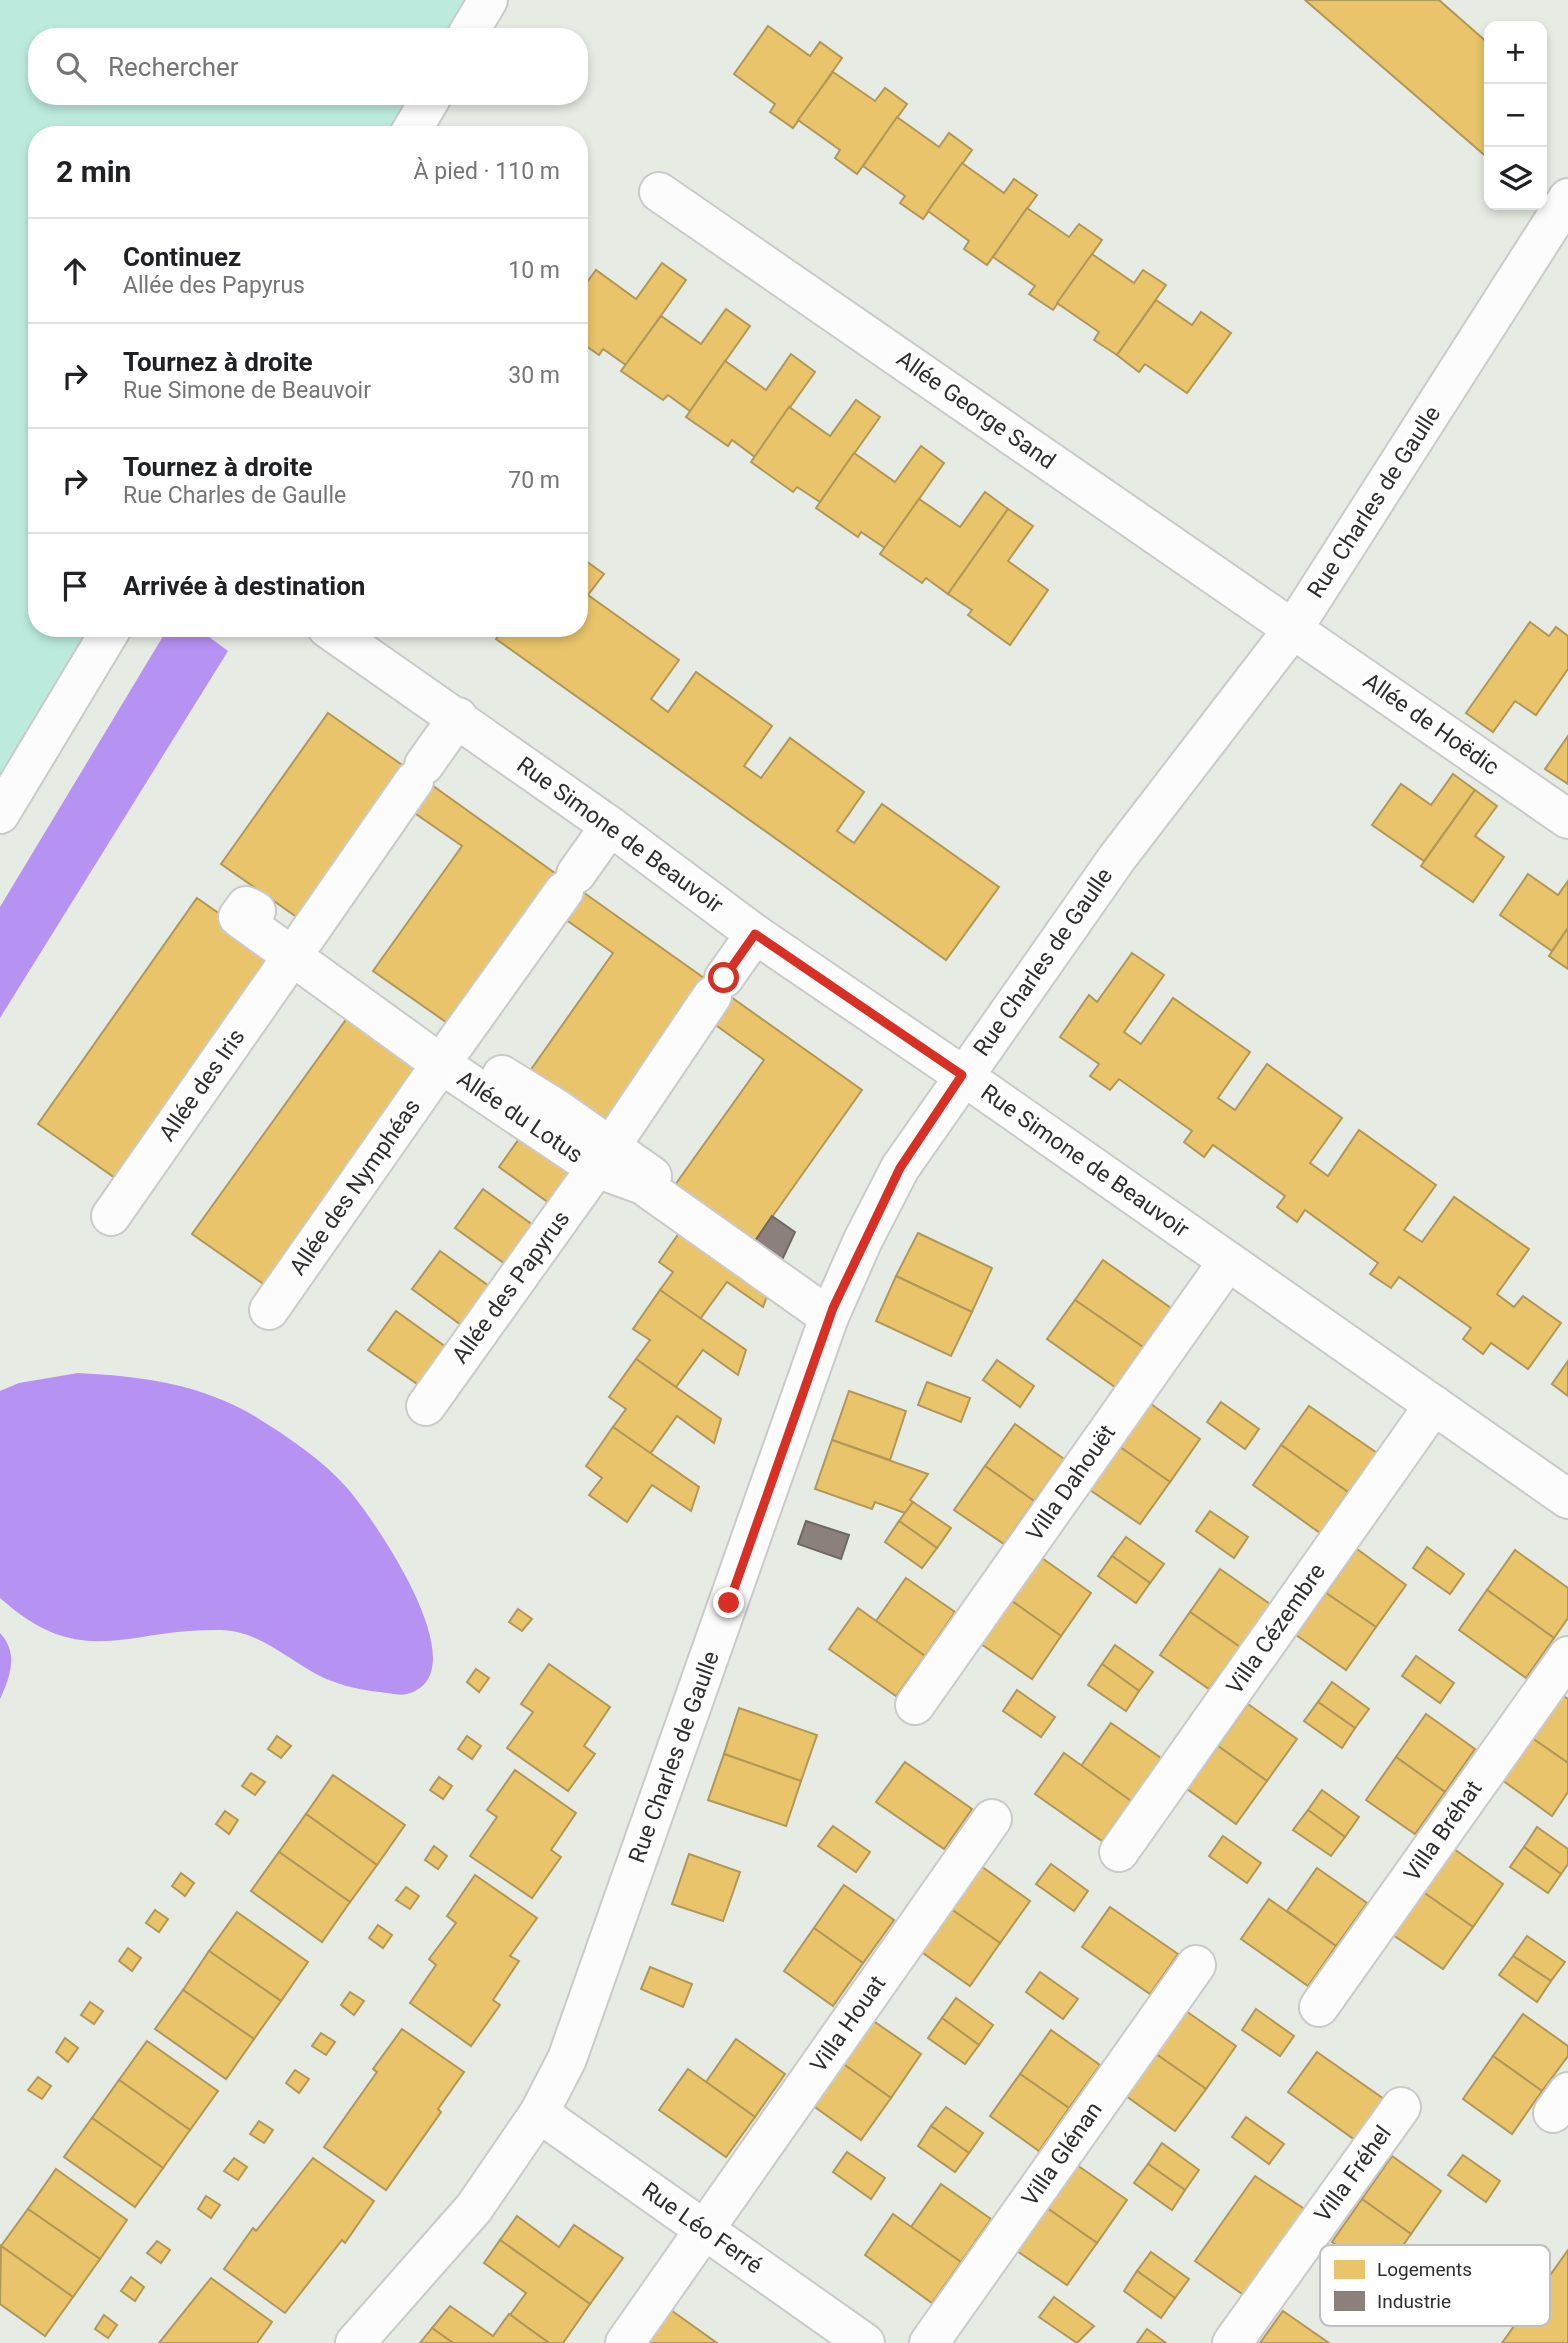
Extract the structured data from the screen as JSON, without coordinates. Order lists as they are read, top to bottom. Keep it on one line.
{"streets":{"street":["Allée George Sand","Rue Charles de Gaulle","Allée de Hoëdic","Rue Simone de Beauvoir","Allée des Iris","Allée du Lotus","Allée des Nymphéas","Allée des Papyrus","Villa Dahouët","Villa Cézembre","Villa Bréhat","Villa Houat","Villa Glénan","Villa Fréhel","Rue Léo Ferré"]},"crossings":[["Allée George Sand","Rue Charles de Gaulle"],["Allée George Sand","Allée de Hoëdic"],["Rue Charles de Gaulle","Allée de Hoëdic"],["Rue Charles de Gaulle","Rue Simone de Beauvoir"],["Rue Charles de Gaulle","Allée du Lotus"],["Rue Charles de Gaulle","Rue Léo Ferré"],["Rue Simone de Beauvoir","Allée des Iris"],["Rue Simone de Beauvoir","Allée des Nymphéas"],["Rue Simone de Beauvoir","Allée des Papyrus"],["Rue Simone de Beauvoir","Villa Dahouët"],["Rue Simone de Beauvoir","Villa Cézembre"],["Allée des Iris","Allée du Lotus"],["Allée du Lotus","Allée des Nymphéas"],["Allée du Lotus","Allée des Papyrus"],["Villa Houat","Rue Léo Ferré"]],"legend":["Logements","Industrie"],"page":{"map_buttons":["+","−"],"search":"Rechercher","heading":["2 min","À pied · 110 m"],"list":[["Continuez","Allée des Papyrus","10 m"],["Tournez à droite","Rue Simone de Beauvoir","30 m"],["Tournez à droite","Rue Charles de Gaulle","70 m"],"Arrivée à destination"]}}
